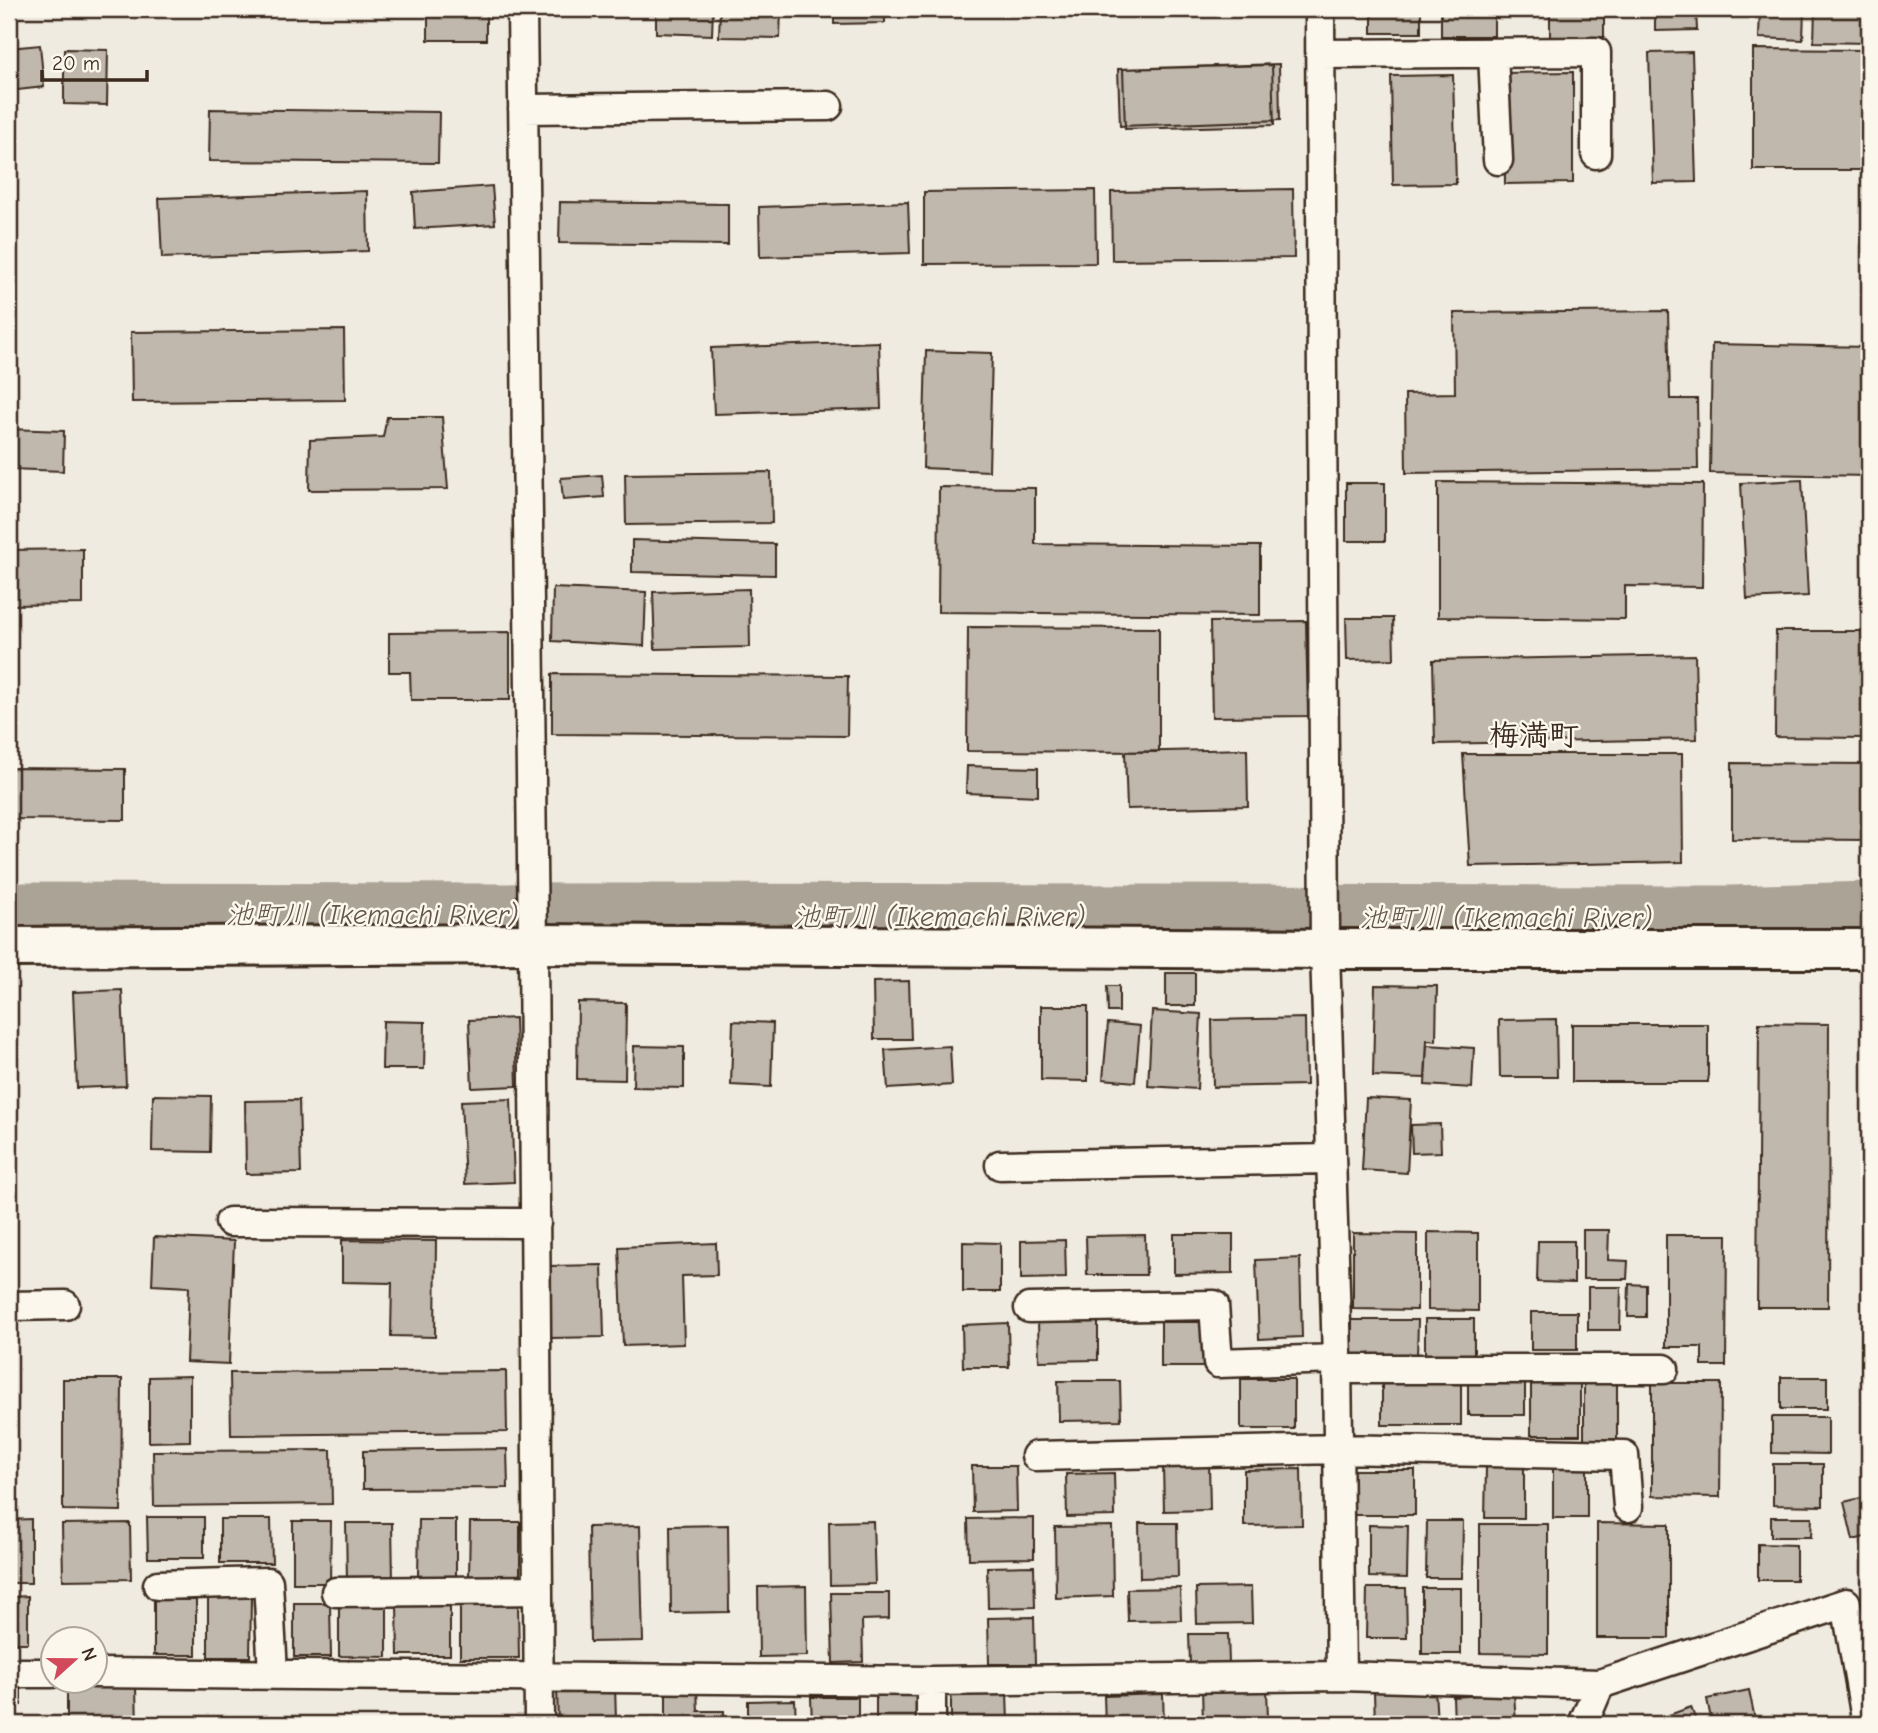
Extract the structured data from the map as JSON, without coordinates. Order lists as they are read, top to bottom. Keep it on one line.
{"districts":["梅満町"],"water":["池町川 (Ikemachi River)"],"scale_bar":"20 m","north":"right"}
